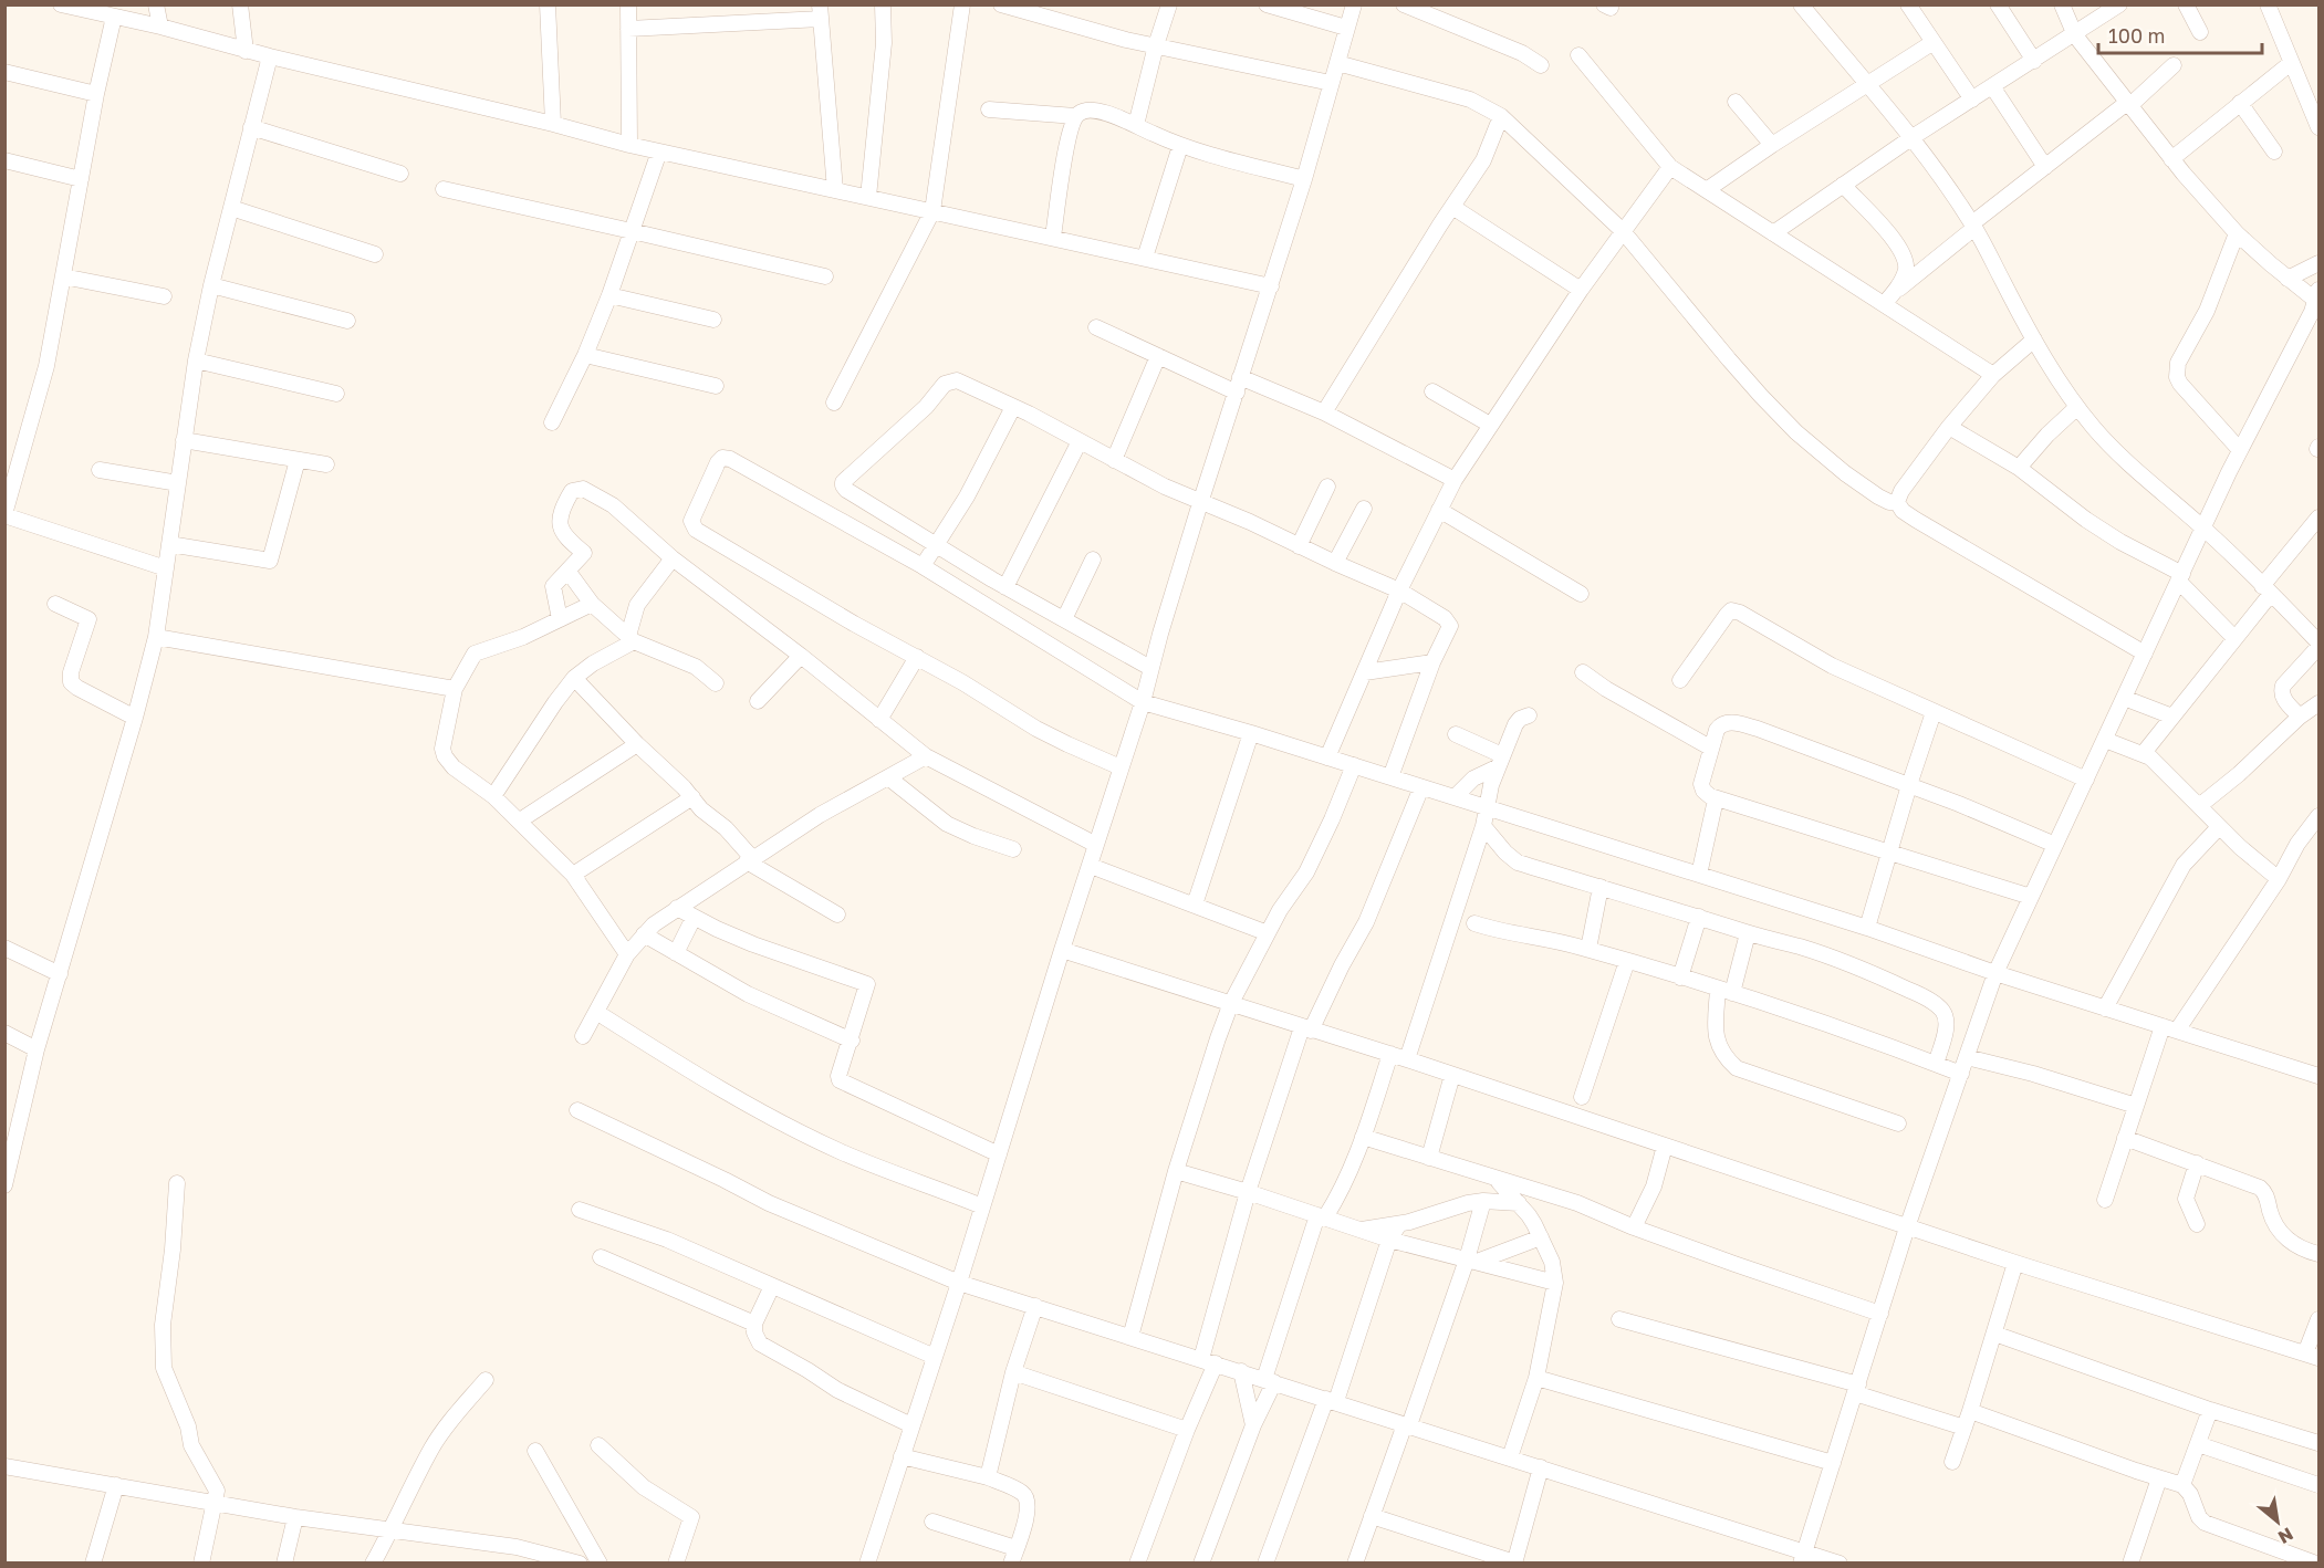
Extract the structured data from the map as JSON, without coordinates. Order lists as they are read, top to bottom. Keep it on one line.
{"scale_bar":"100 m","north":"bottom right"}
